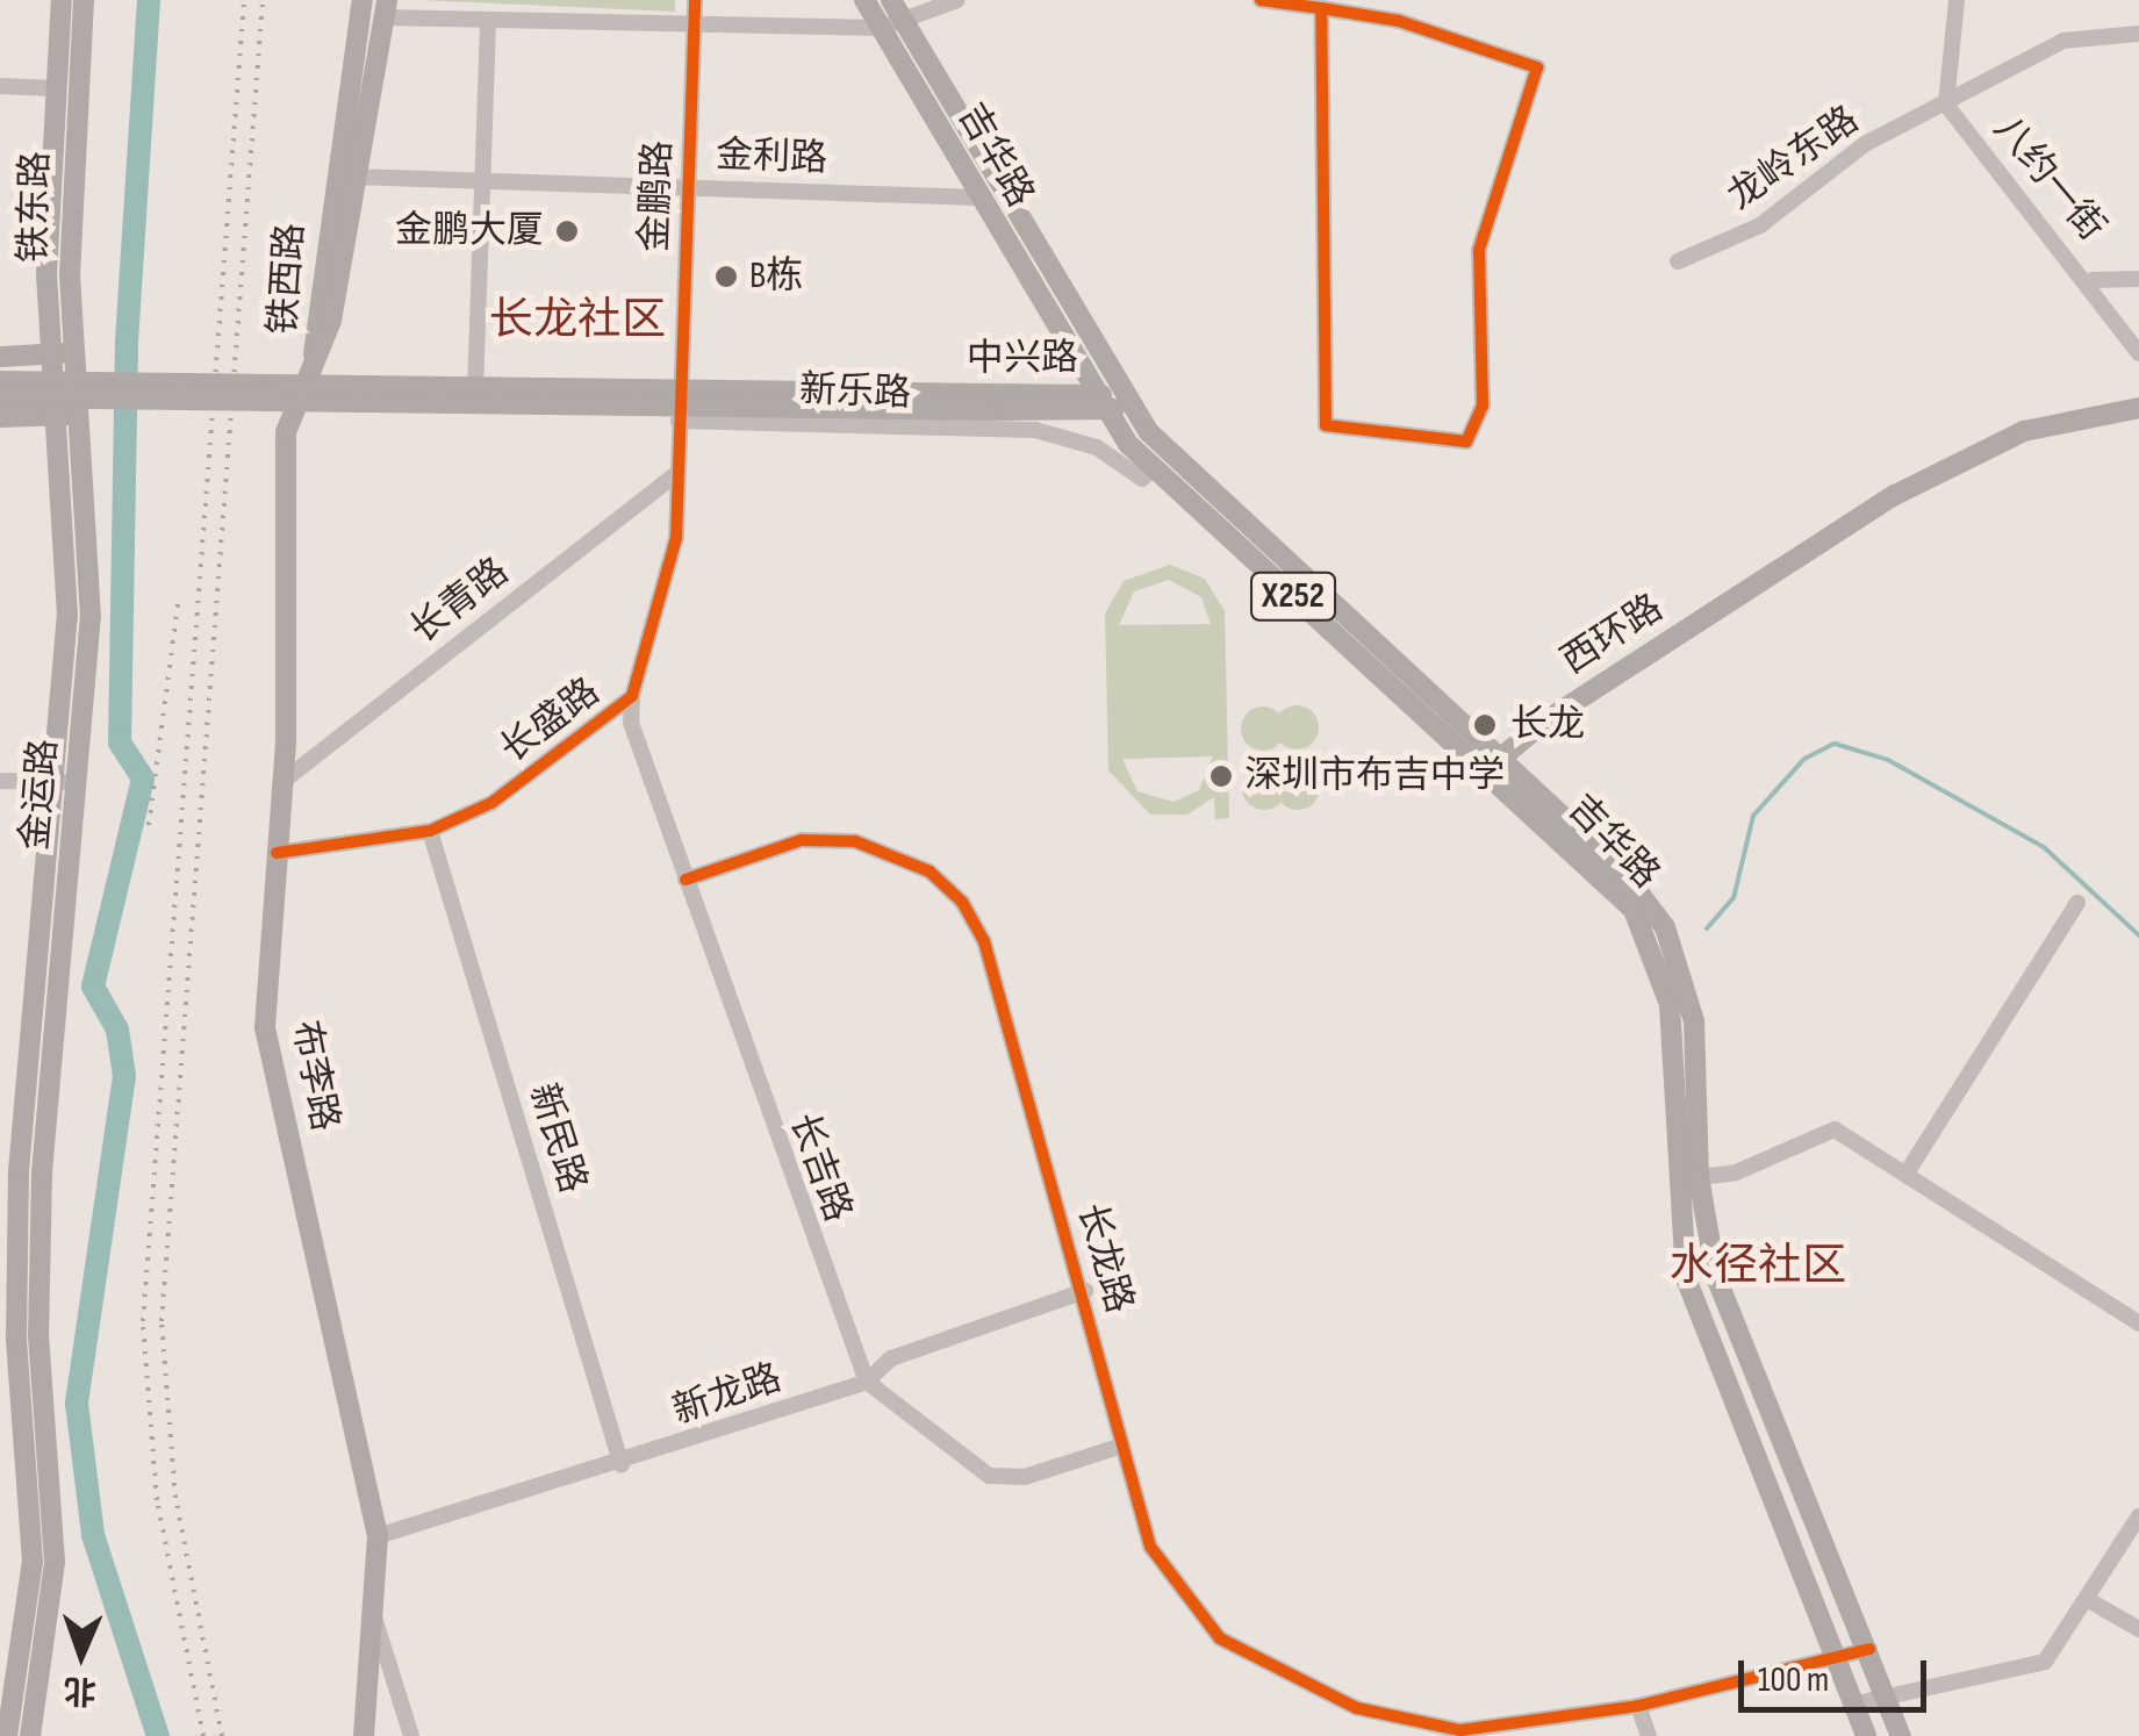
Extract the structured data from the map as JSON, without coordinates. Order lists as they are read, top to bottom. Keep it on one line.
{"streets":{"main road":["吉华路","铁东路","铁西路","中兴路","X252","西环路","金运路","布李路"],"street":["金利路","龙岭东路","八约一街","金鹏路","新乐路","长青路","长盛路","新民路","长吉路","长龙路","新龙路"]},"crossings":[["吉华路","金利路"],["吉华路","中兴路"],["吉华路","新乐路"],["吉华路","西环路"],["吉华路","长龙路"],["金利路","金鹏路"],["金利路","铁西路"],["龙岭东路","八约一街"],["金鹏路","新乐路"],["金鹏路","长盛路"],["铁东路","金运路"],["铁西路","布李路"],["新乐路","长盛路"],["长青路","长盛路"],["长青路","布李路"],["长盛路","布李路"],["长盛路","新民路"],["长盛路","长吉路"],["布李路","新龙路"],["新民路","新龙路"],["长吉路","长龙路"],["长吉路","新龙路"],["长龙路","新龙路"]],"districts":["长龙社区","水径社区"],"places":["金鹏大厦","B栋","长龙","深圳市布吉中学"],"scale_bar":"100 m","north":"bottom"}
